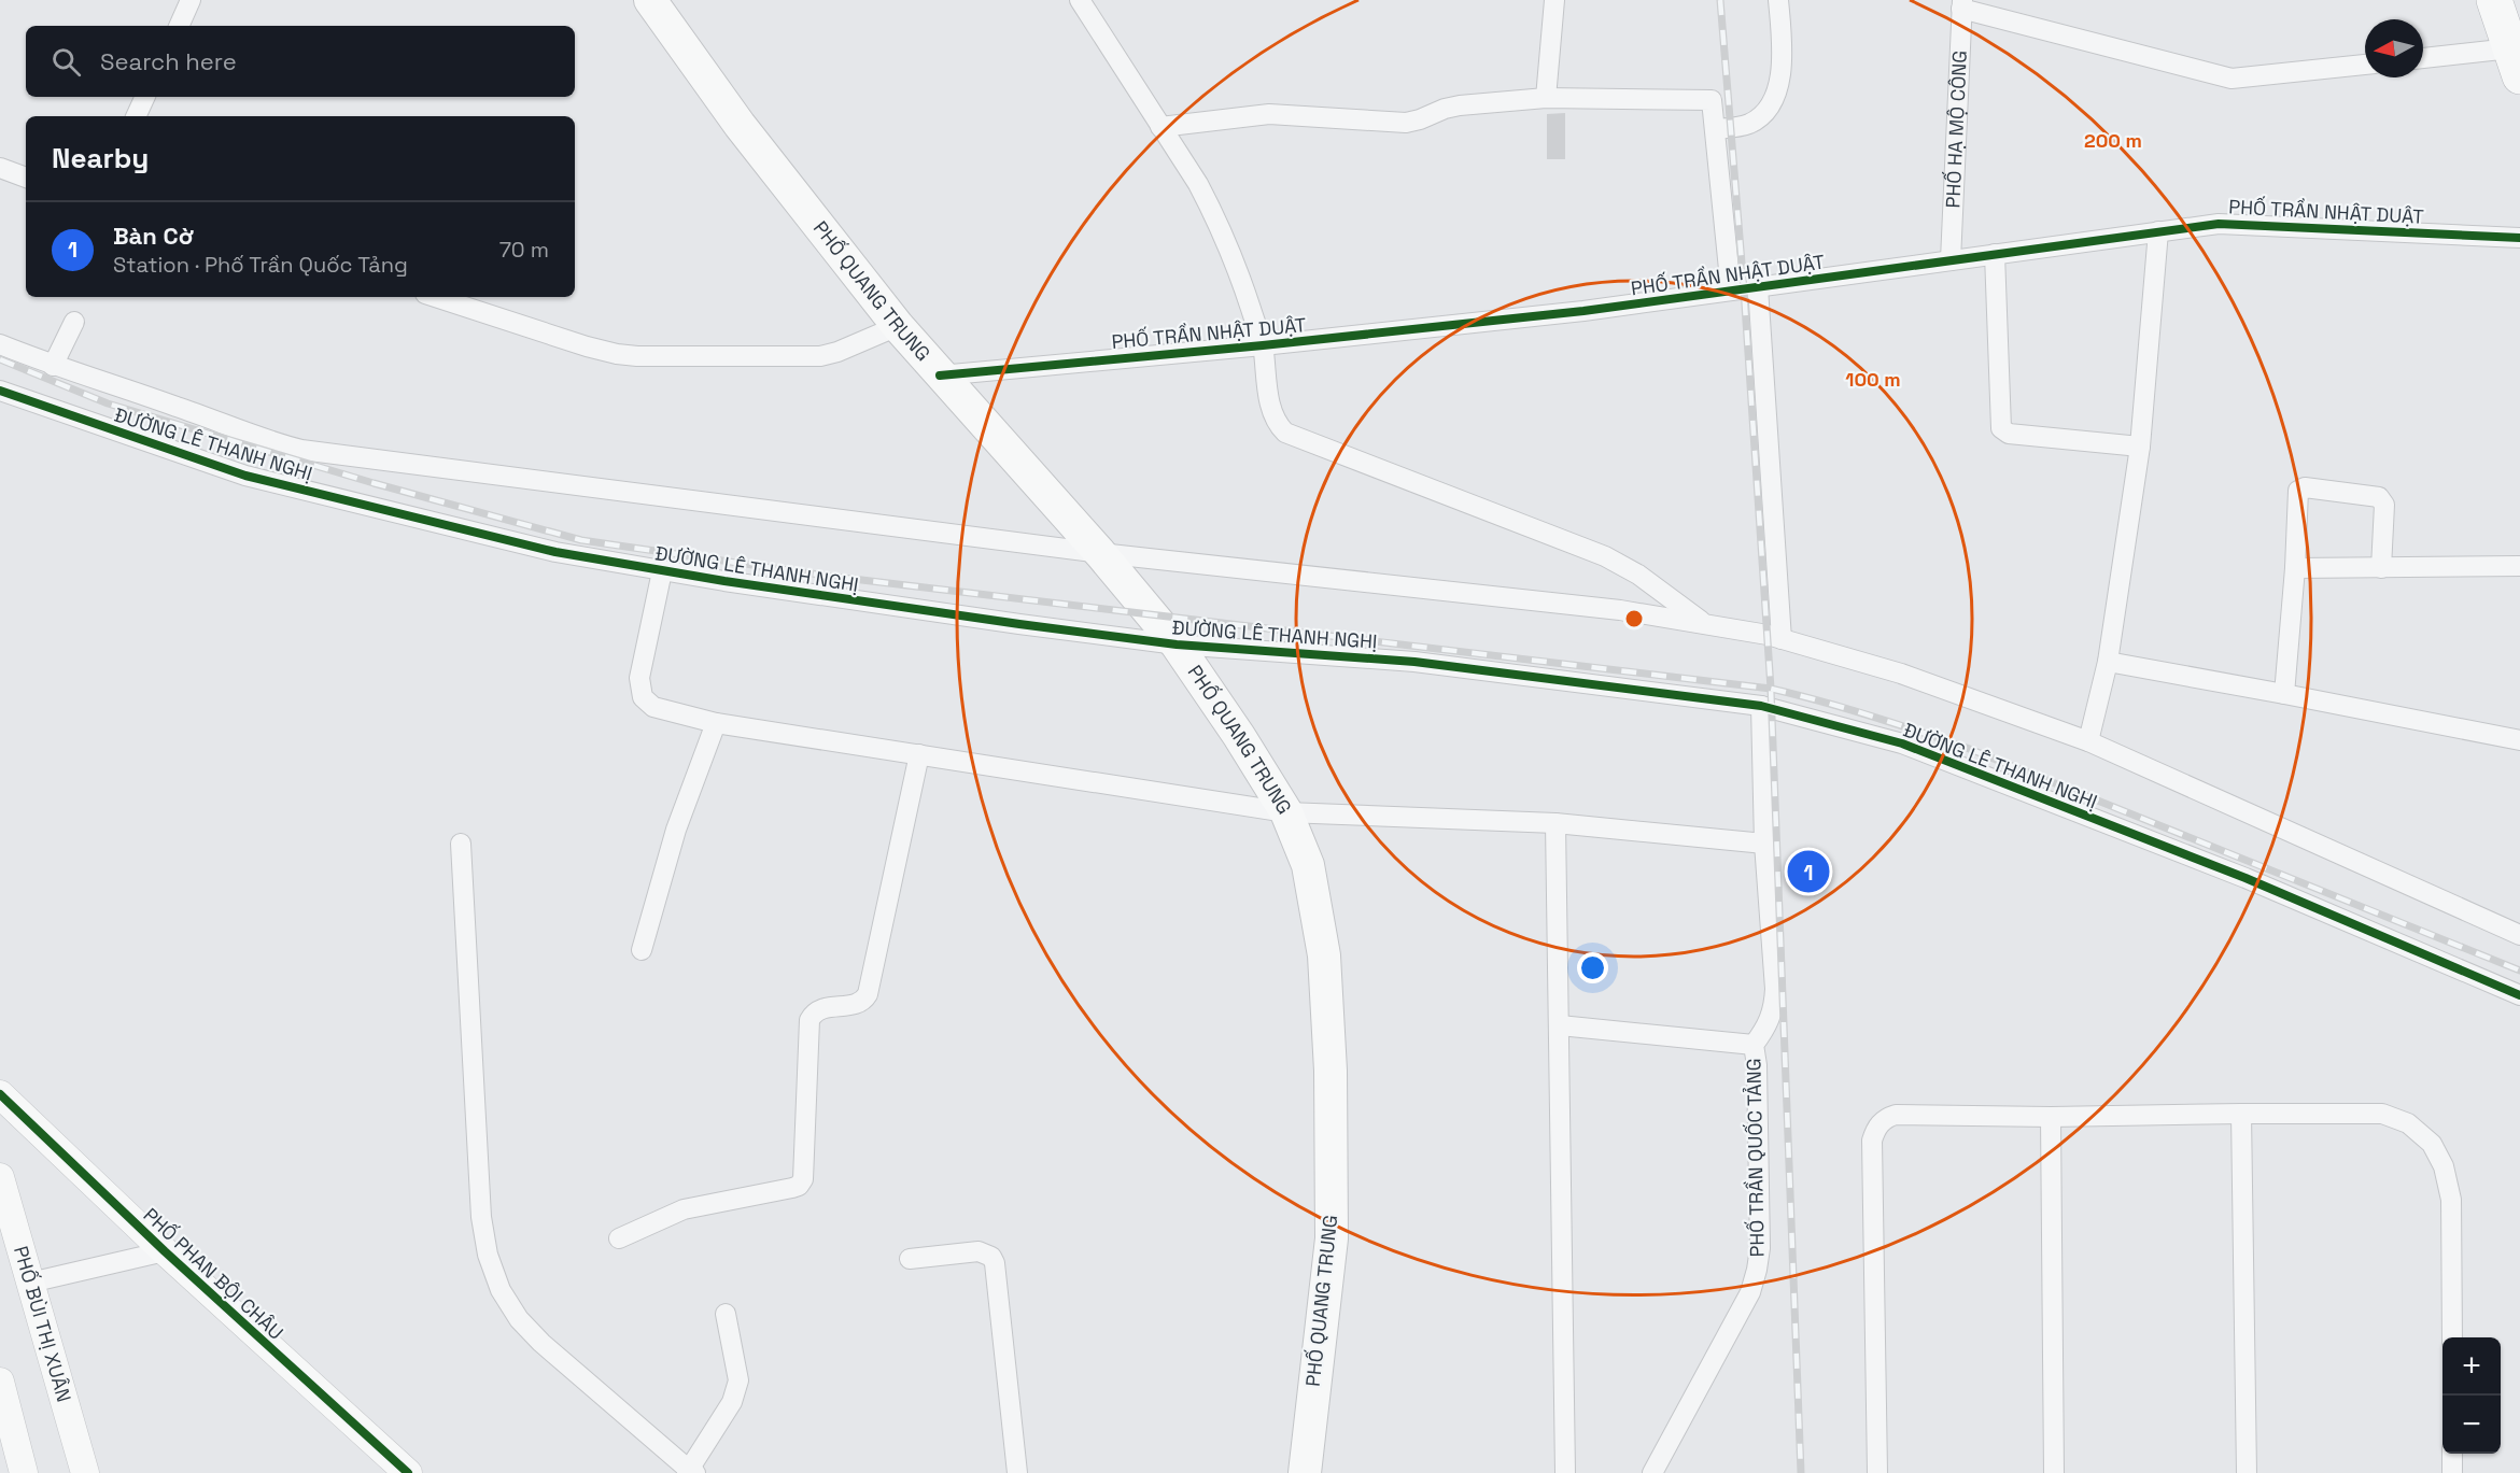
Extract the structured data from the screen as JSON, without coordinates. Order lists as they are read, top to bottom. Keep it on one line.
{"streets":{"main road":["PHỐ QUANG TRUNG"],"street":["PHỐ HẠ MỘ CÔNG","PHỐ TRẦN NHẬT DUẬT","ĐƯỜNG LÊ THANH NGHỊ","PHỐ TRẦN QUỐC TẢNG","PHỐ PHAN BỘI CHÂU","PHỐ BÙI THỊ XUÂN"]},"crossings":[["PHỐ HẠ MỘ CÔNG","PHỐ TRẦN NHẬT DUẬT"],["PHỐ TRẦN NHẬT DUẬT","PHỐ QUANG TRUNG"],["PHỐ QUANG TRUNG","ĐƯỜNG LÊ THANH NGHỊ"],["ĐƯỜNG LÊ THANH NGHỊ","PHỐ TRẦN QUỐC TẢNG"]],"north":"left","page":{"search":"Search here","heading":"Nearby","list":[{"mark":"1","name":"Bàn Cờ","note":"Station · Phố Trần Quốc Tảng","value":"70 m"}],"pins":"1","map_buttons":["+","−"]},"rings":["200 m","100 m"]}
